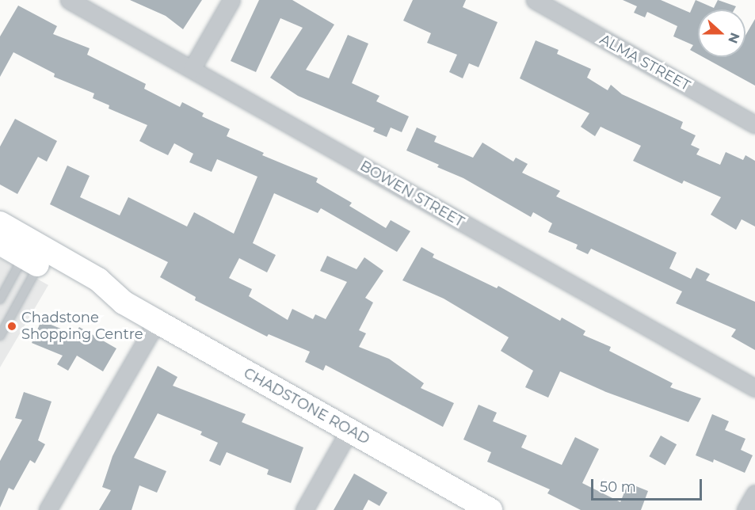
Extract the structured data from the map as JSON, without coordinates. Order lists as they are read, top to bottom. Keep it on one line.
{"streets":{"street":["ALMA STREET","BOWEN STREET","CHADSTONE ROAD"]},"places":["Chadstone Shopping Centre"],"scale_bar":"50 m","north":"right"}
